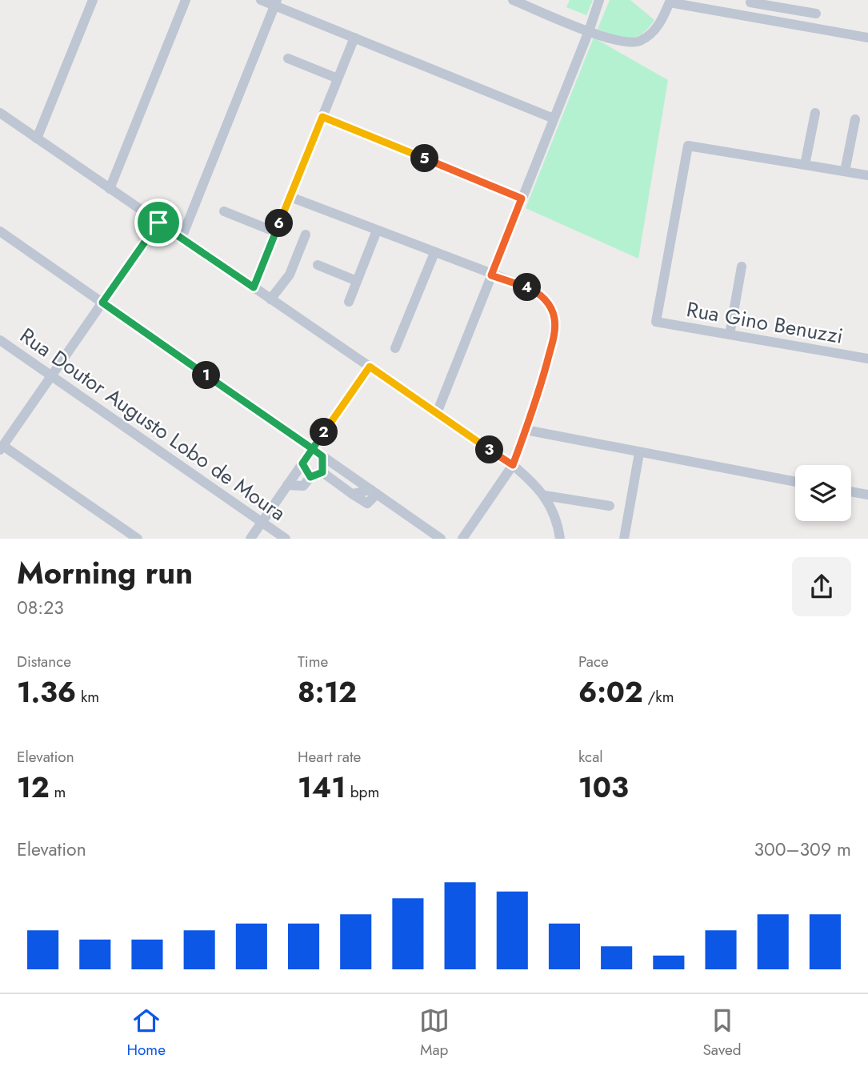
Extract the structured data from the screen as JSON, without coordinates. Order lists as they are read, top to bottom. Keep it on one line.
{"streets":{"street":["Rua Gino Benuzzi","Rua Doutor Augusto Lobo de Moura"]},"page":{"pins":["5","6","4","1","2","3"],"heading":["Morning run","08:23"],"stats":[["Distance","1.36 km"],["Time","8:12"],["Pace","6:02 /km"],["Elevation","12 m"],["Heart rate","141 bpm"],["kcal","103"]],"chart":["Elevation","300–309 m"],"tabs":["Home","Map","Saved"]}}
